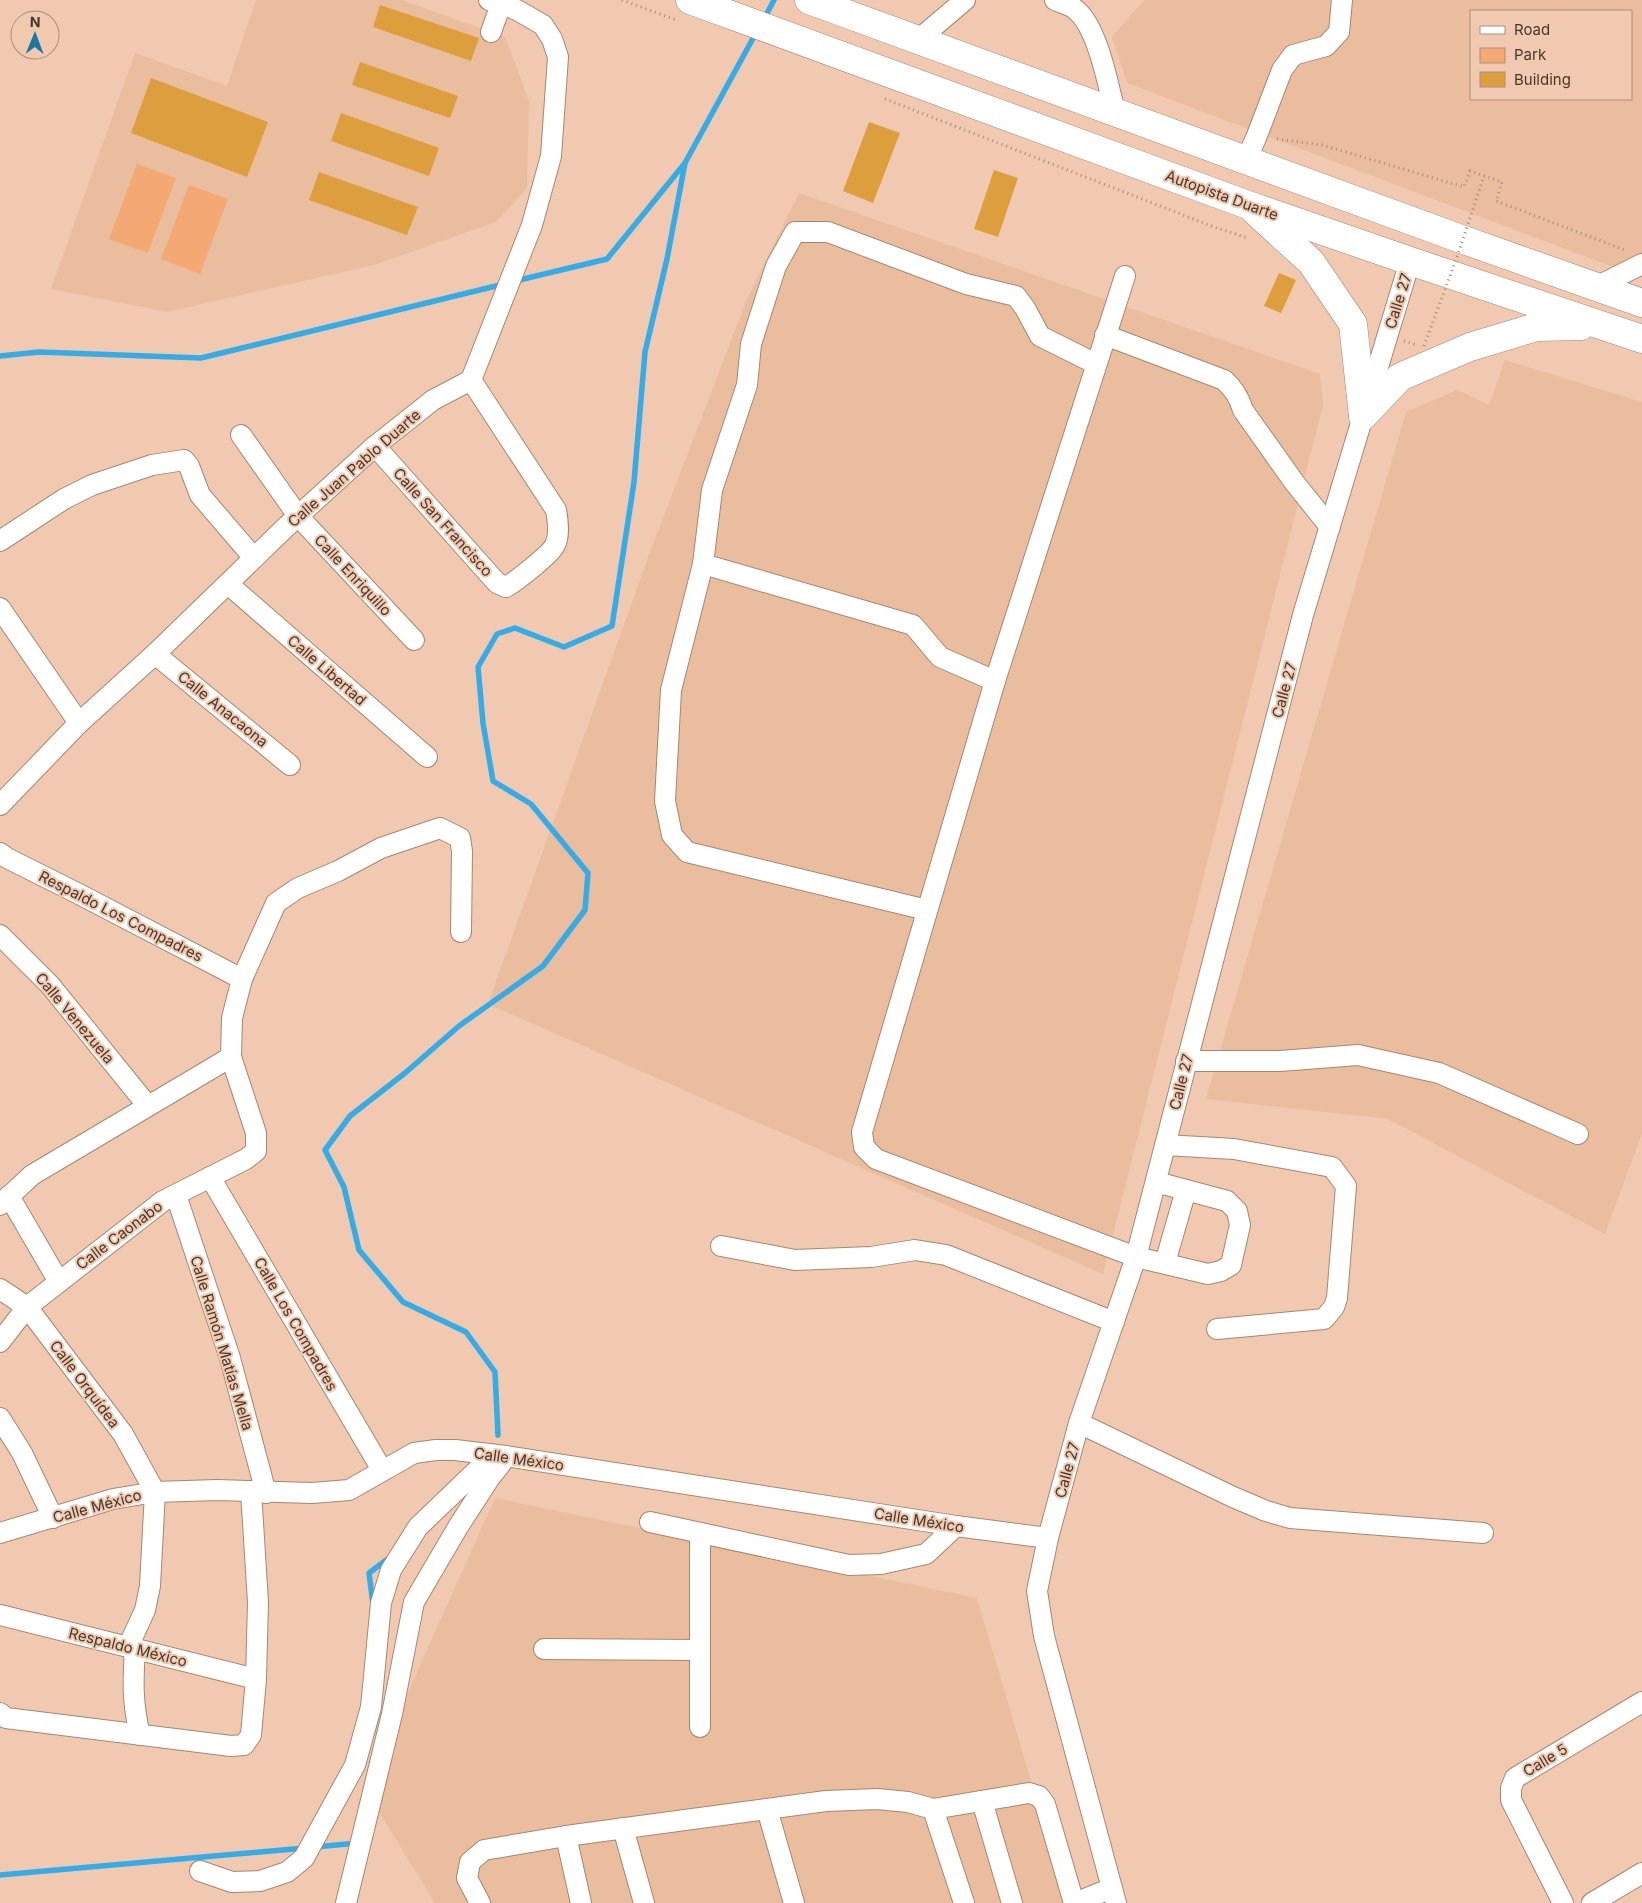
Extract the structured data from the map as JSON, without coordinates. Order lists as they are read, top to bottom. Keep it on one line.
{"streets":{"highway":["Autopista Duarte"],"street":["Calle 27","Calle Juan Pablo Duarte","Calle San Francisco","Calle Enriquillo","Calle Libertad","Calle Anacaona","Respaldo Los Compadres","Calle Venezuela","Calle Caonabo","Calle Los Compadres","Calle Ramón Matías Mella","Calle Orquídea","Calle México","Respaldo México","Calle 5"]},"crossings":[["Autopista Duarte","Calle 27"],["Calle 27","Calle México"],["Calle Juan Pablo Duarte","Calle San Francisco"],["Calle Juan Pablo Duarte","Calle Enriquillo"],["Calle Juan Pablo Duarte","Calle Libertad"],["Calle Juan Pablo Duarte","Calle Anacaona"],["Calle Caonabo","Calle Los Compadres"],["Calle Caonabo","Calle Ramón Matías Mella"],["Calle Caonabo","Calle Orquídea"],["Calle Los Compadres","Calle México"],["Calle Ramón Matías Mella","Calle México"],["Calle Ramón Matías Mella","Respaldo México"],["Calle Orquídea","Calle México"]],"legend":["Road","Park","Building"],"north":"top"}
